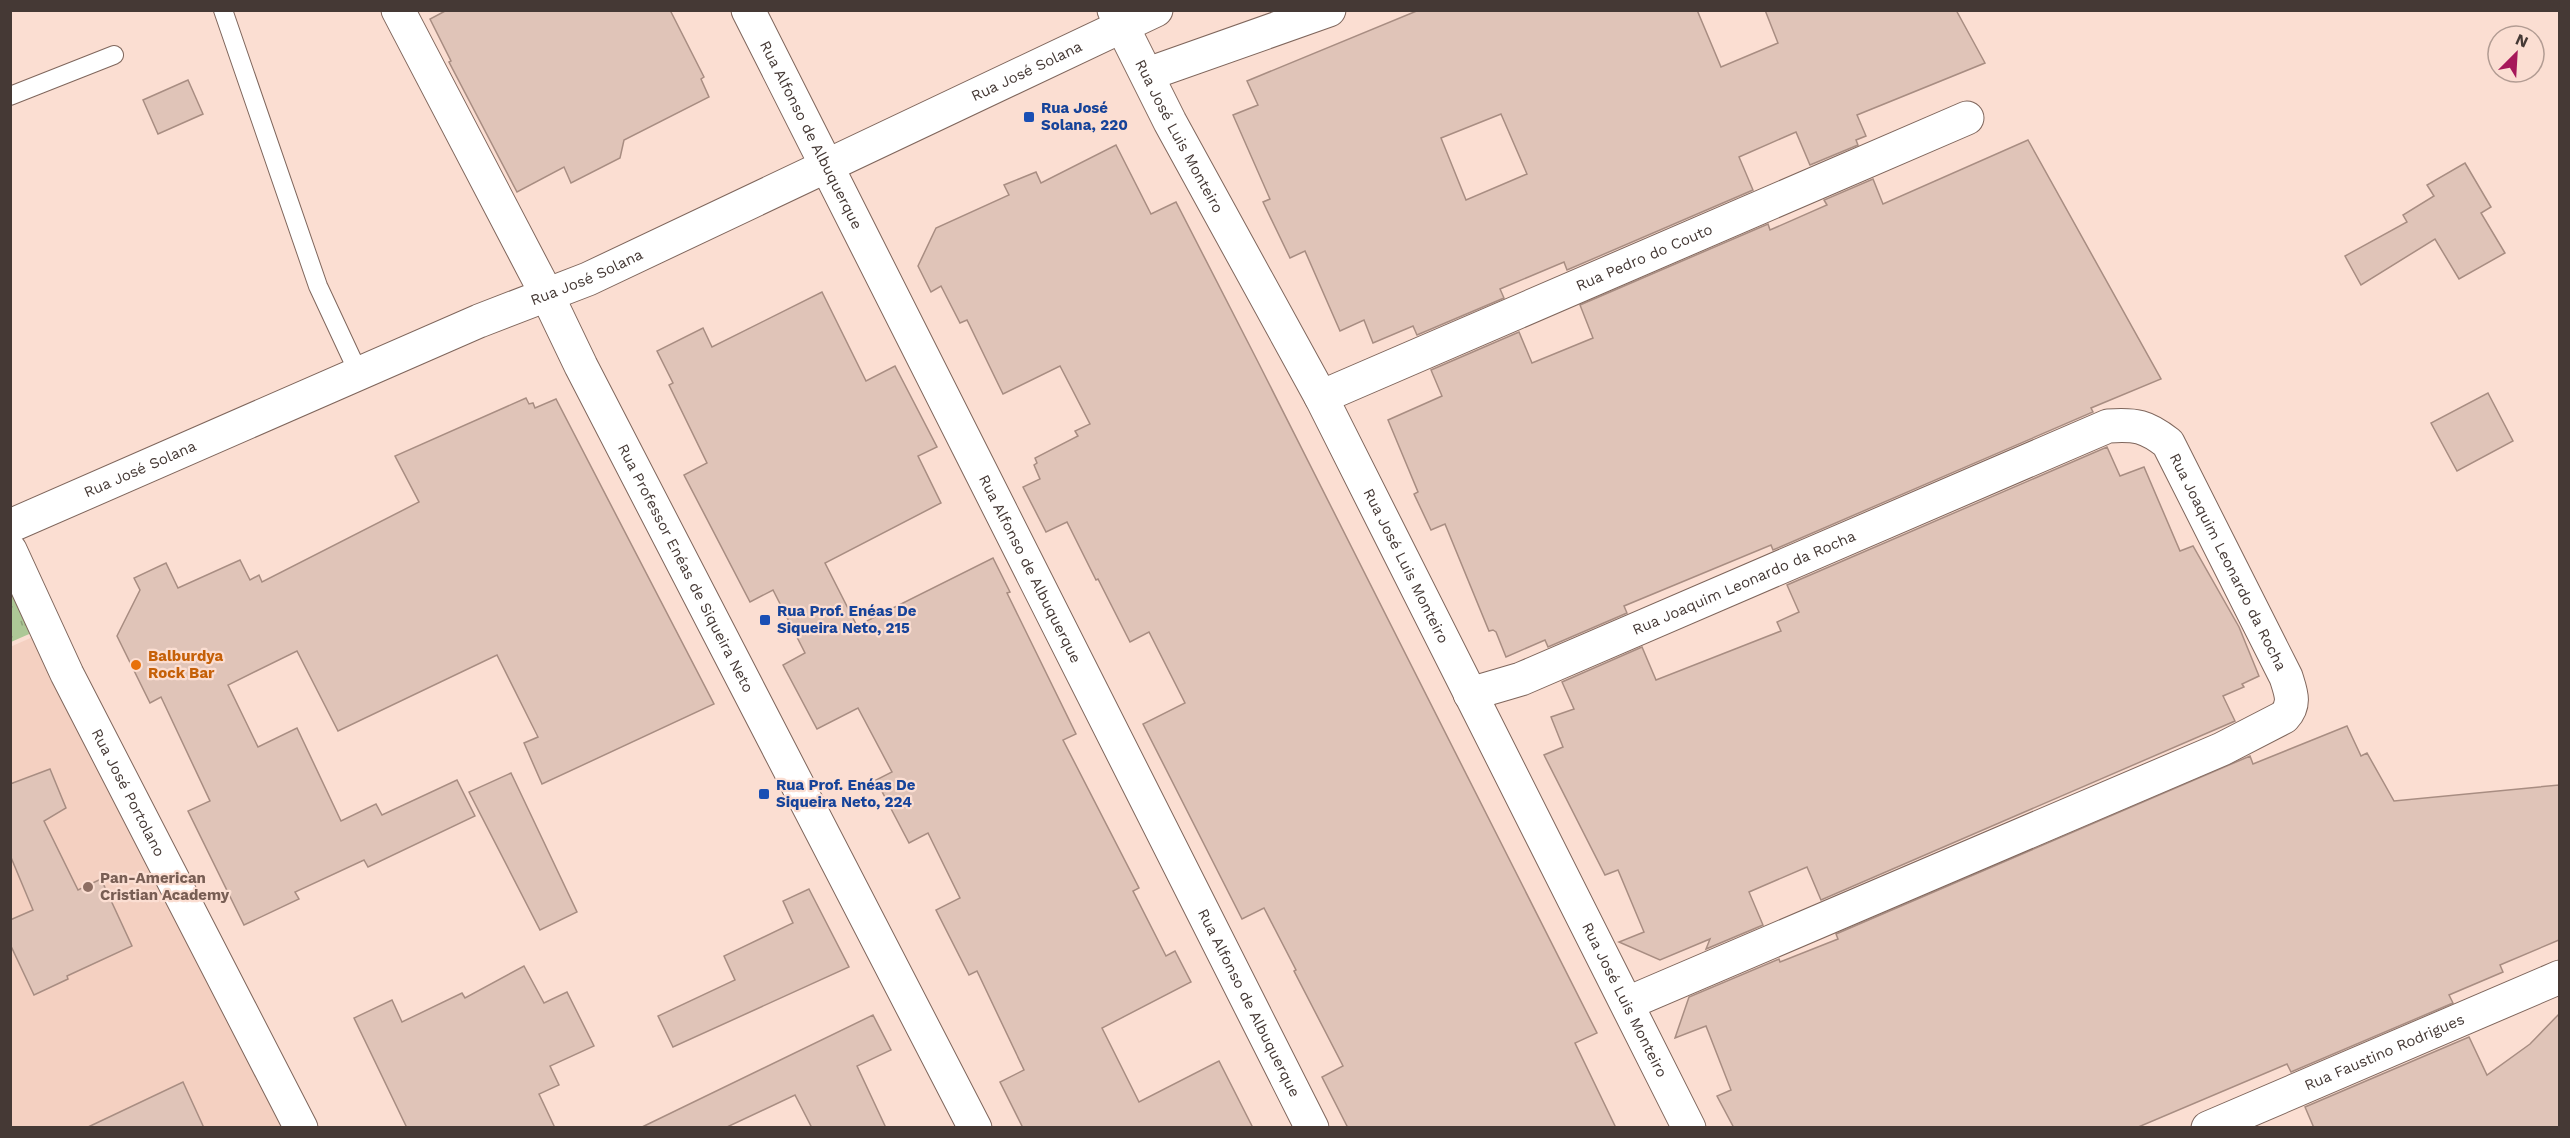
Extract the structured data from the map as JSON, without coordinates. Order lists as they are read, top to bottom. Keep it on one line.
{"streets":{"street":["Rua José Solana","Rua Alfonso de Albuquerque","Rua José Luis Monteiro","Rua Pedro do Couto","Rua Joaquim Leonardo da Rocha","Rua Professor Enéas de Siqueira Neto","Rua José Portolano","Rua Faustino Rodrigues"]},"crossings":[["Rua José Solana","Rua Alfonso de Albuquerque"],["Rua José Solana","Rua José Luis Monteiro"],["Rua José Solana","Rua Professor Enéas de Siqueira Neto"],["Rua José Luis Monteiro","Rua Pedro do Couto"],["Rua José Luis Monteiro","Rua Joaquim Leonardo da Rocha"]],"places":{"transit":["Rua José Solana, 220","Rua Prof. Enéas De Siqueira Neto, 215","Rua Prof. Enéas De Siqueira Neto, 224"],"other":["Balburdya Rock Bar","Pan-American Cristian Academy"]},"north":"top right"}
